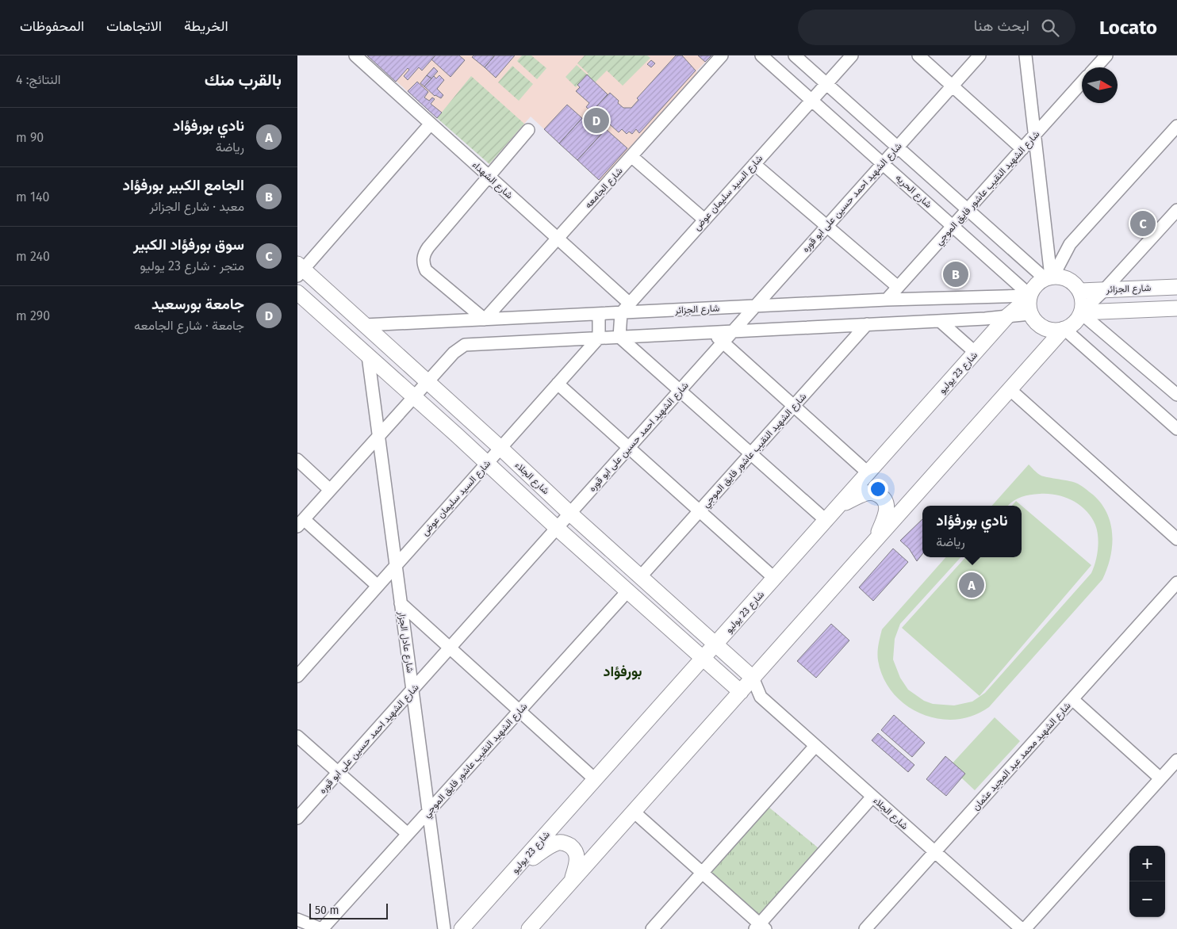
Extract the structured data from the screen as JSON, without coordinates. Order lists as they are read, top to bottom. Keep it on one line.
{"streets":{"main road":["شارع الجزائر","شارع 23 يوليو","شارع الجلاء"],"street":["شارع الشهداء","شارع الجامعه","شارع الشهيد النقيب عاشور فايق الموجي","شارع الحريه","شارع السيد سليمان عوض","شارع الشهيد احمد حسين على ابو قوره","شارع عادل الجزار","شارع الشهيد محمد عبد المجيد عثمان"]},"crossings":[["شارع الشهداء","شارع الجامعه"],["شارع الشهداء","شارع السيد سليمان عوض"],["شارع الجامعه","شارع الجزائر"],["شارع الشهيد النقيب عاشور فايق الموجي","شارع الحريه"],["شارع الشهيد النقيب عاشور فايق الموجي","شارع الجزائر"],["شارع الشهيد النقيب عاشور فايق الموجي","شارع الجلاء"],["شارع الشهيد النقيب عاشور فايق الموجي","شارع عادل الجزار"],["شارع الحريه","شارع السيد سليمان عوض"],["شارع الحريه","شارع الشهيد احمد حسين على ابو قوره"],["شارع الحريه","شارع الجزائر"],["شارع الحريه","شارع 23 يوليو"],["شارع السيد سليمان عوض","شارع الجزائر"],["شارع السيد سليمان عوض","شارع الجلاء"],["شارع السيد سليمان عوض","شارع عادل الجزار"],["شارع الشهيد احمد حسين على ابو قوره","شارع الجزائر"],["شارع الشهيد احمد حسين على ابو قوره","شارع الجلاء"],["شارع الشهيد احمد حسين على ابو قوره","شارع عادل الجزار"],["شارع الجزائر","شارع 23 يوليو"],["شارع الجزائر","شارع الجلاء"],["شارع 23 يوليو","شارع الجلاء"],["شارع الجلاء","شارع عادل الجزار"],["شارع الجلاء","شارع الشهيد محمد عبد المجيد عثمان"]],"districts":["بورفؤاد"],"scale_bar":"50 m","north":"right","page":{"header":"Locato","search":"ابحث هنا","nav":["الخريطة","الاتجاهات","المحفوظات"],"heading":["بالقرب منك","النتائج: 4"],"pins":["D","C","B","A"],"list":[{"mark":"A","name":"نادي بورفؤاد","note":"رياضة","value":"90 m"},{"mark":"B","name":"الجامع الكبير بورفؤاد","note":"معبد · شارع الجزائر","value":"140 m"},{"mark":"C","name":"سوق بورفؤاد الكبير","note":"متجر · شارع 23 يوليو","value":"240 m"},{"mark":"D","name":"جامعة بورسعيد","note":"جامعة · شارع الجامعه","value":"290 m"}],"popup":["نادي بورفؤاد","رياضة"],"map_buttons":["+","−"],"scale":"50 m"}}
